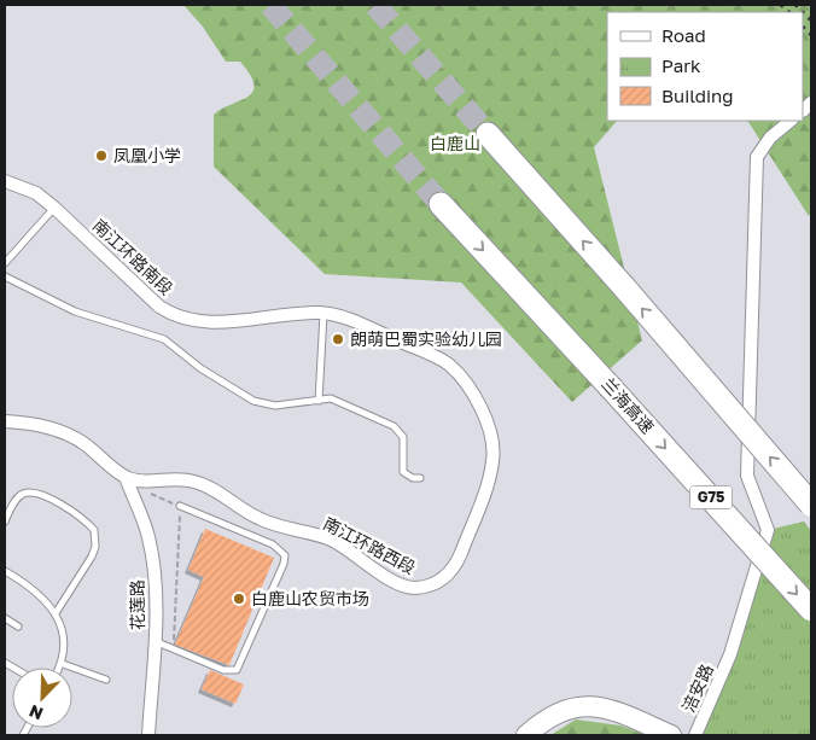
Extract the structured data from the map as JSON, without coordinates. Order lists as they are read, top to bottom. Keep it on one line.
{"streets":{"highway":["兰海高速","G75"],"street":["南江环路南段","南江环路西段","花莲路","涪安路"]},"crossings":[["南江环路南段","南江环路西段"],["南江环路西段","花莲路"]],"parks":["白鹿山"],"places":["凤凰小学","朗萌巴蜀实验幼儿园","白鹿山农贸市场"],"legend":["Road","Park","Building"],"north":"bottom left"}
